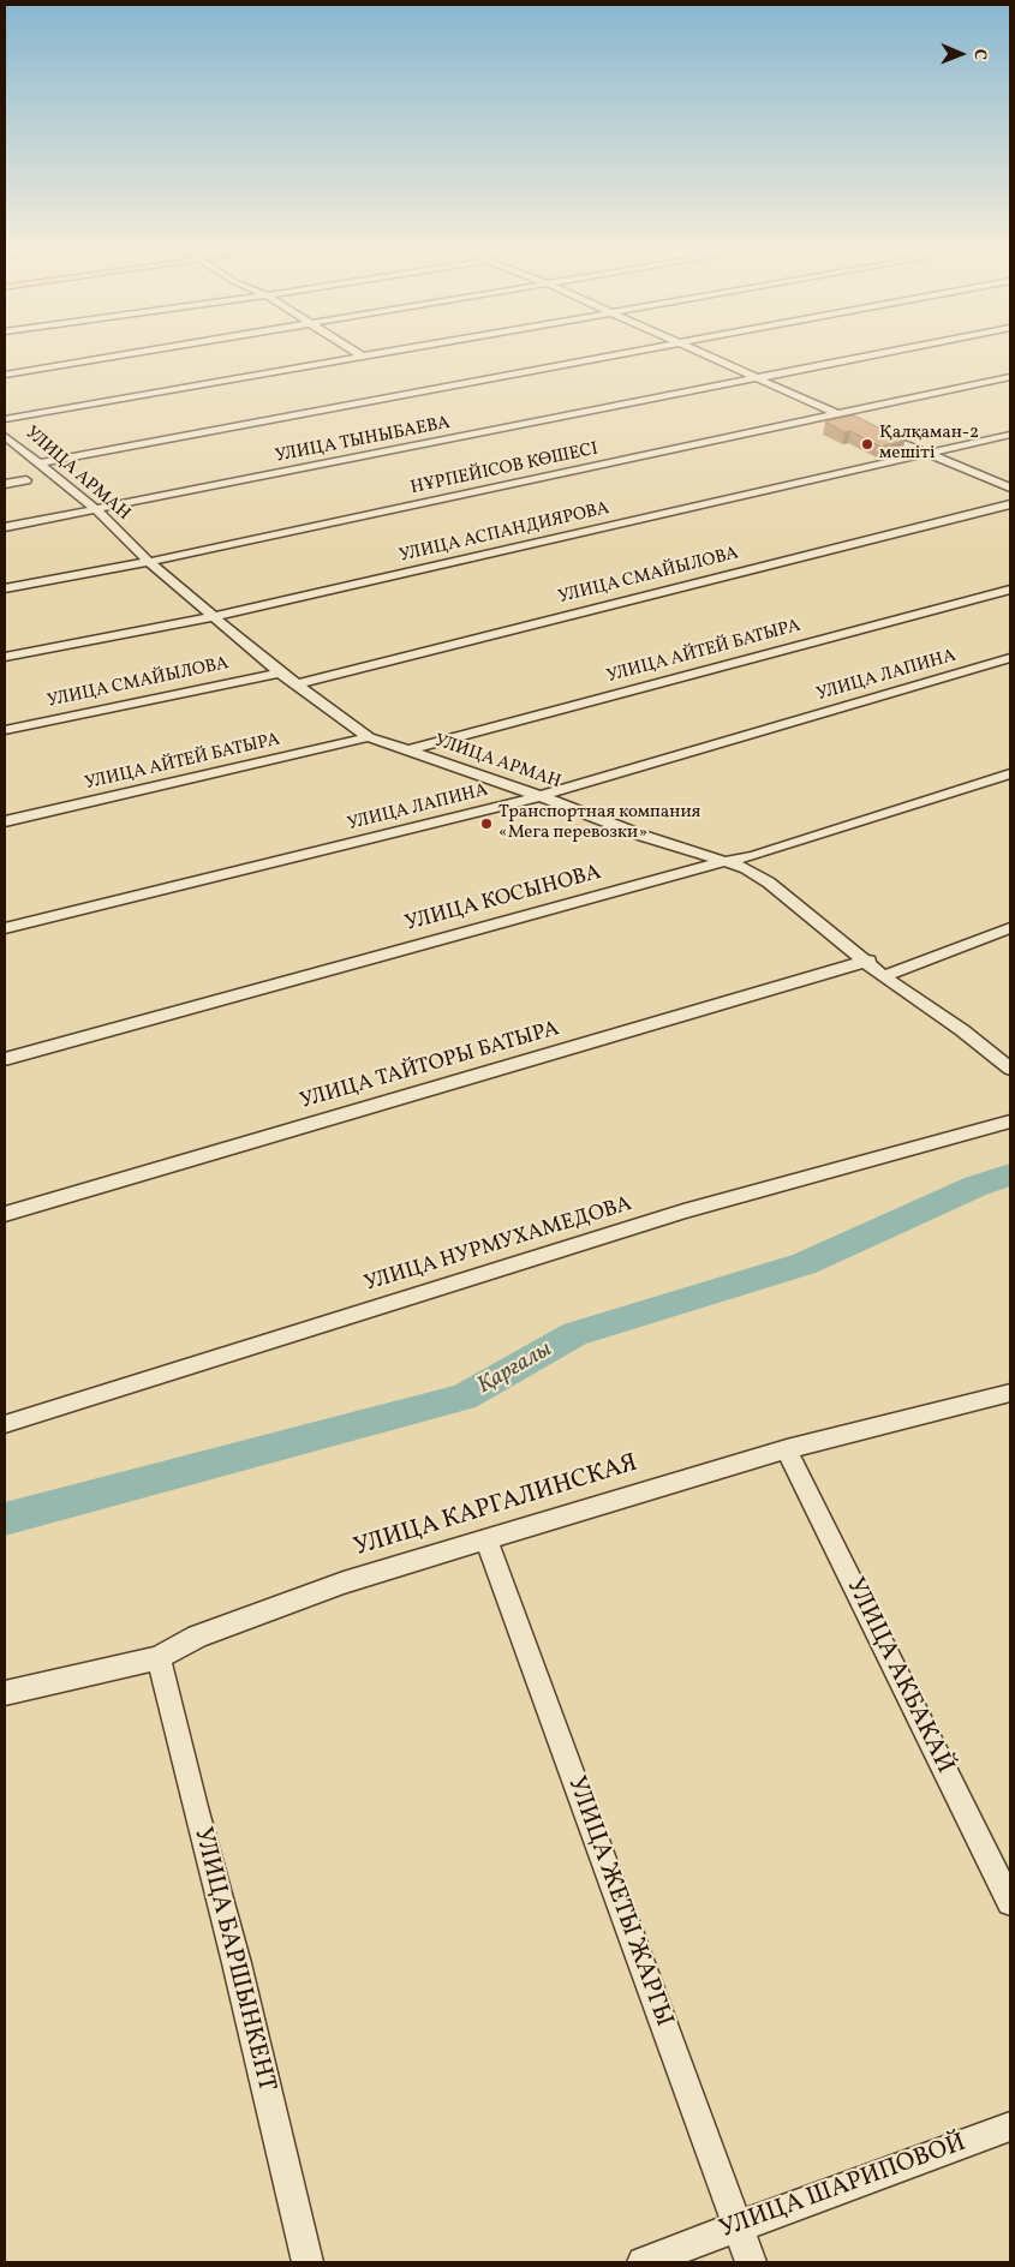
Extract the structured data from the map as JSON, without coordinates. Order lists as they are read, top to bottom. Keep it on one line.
{"streets":{"street":["УЛИЦА ТЫНЫБАЕВА","НҰРПЕЙІСОВ КӨШЕСІ","УЛИЦА АРМАН","УЛИЦА АСПАНДИЯРОВА","УЛИЦА СМАЙЫЛОВА","УЛИЦА АЙТЕЙ БАТЫРА","УЛИЦА ЛАПИНА","УЛИЦА КОСЫНОВА","УЛИЦА ТАЙТОРЫ БАТЫРА","УЛИЦА НУРМУХАМЕДОВА","УЛИЦА КАРГАЛИНСКАЯ","УЛИЦА АКБАКАЙ","УЛИЦА ЖЕТЫ ЖАРГЫ","УЛИЦА БАРШЫНКЕНТ","УЛИЦА ШАРИПОВОЙ"]},"crossings":[["УЛИЦА ТЫНЫБАЕВА","УЛИЦА АРМАН"],["НҰРПЕЙІСОВ КӨШЕСІ","УЛИЦА АРМАН"],["УЛИЦА АРМАН","УЛИЦА АСПАНДИЯРОВА"],["УЛИЦА АРМАН","УЛИЦА СМАЙЫЛОВА"],["УЛИЦА АРМАН","УЛИЦА АЙТЕЙ БАТЫРА"],["УЛИЦА АРМАН","УЛИЦА ЛАПИНА"],["УЛИЦА АРМАН","УЛИЦА КОСЫНОВА"],["УЛИЦА АРМАН","УЛИЦА ТАЙТОРЫ БАТЫРА"],["УЛИЦА КАРГАЛИНСКАЯ","УЛИЦА АКБАКАЙ"],["УЛИЦА КАРГАЛИНСКАЯ","УЛИЦА ЖЕТЫ ЖАРГЫ"],["УЛИЦА КАРГАЛИНСКАЯ","УЛИЦА БАРШЫНКЕНТ"],["УЛИЦА ЖЕТЫ ЖАРГЫ","УЛИЦА ШАРИПОВОЙ"]],"water":["Қарғалы"],"places":["Қалқаман-2 мешіті","Транспортная компания «Мега перевозки»"],"north":"right"}
